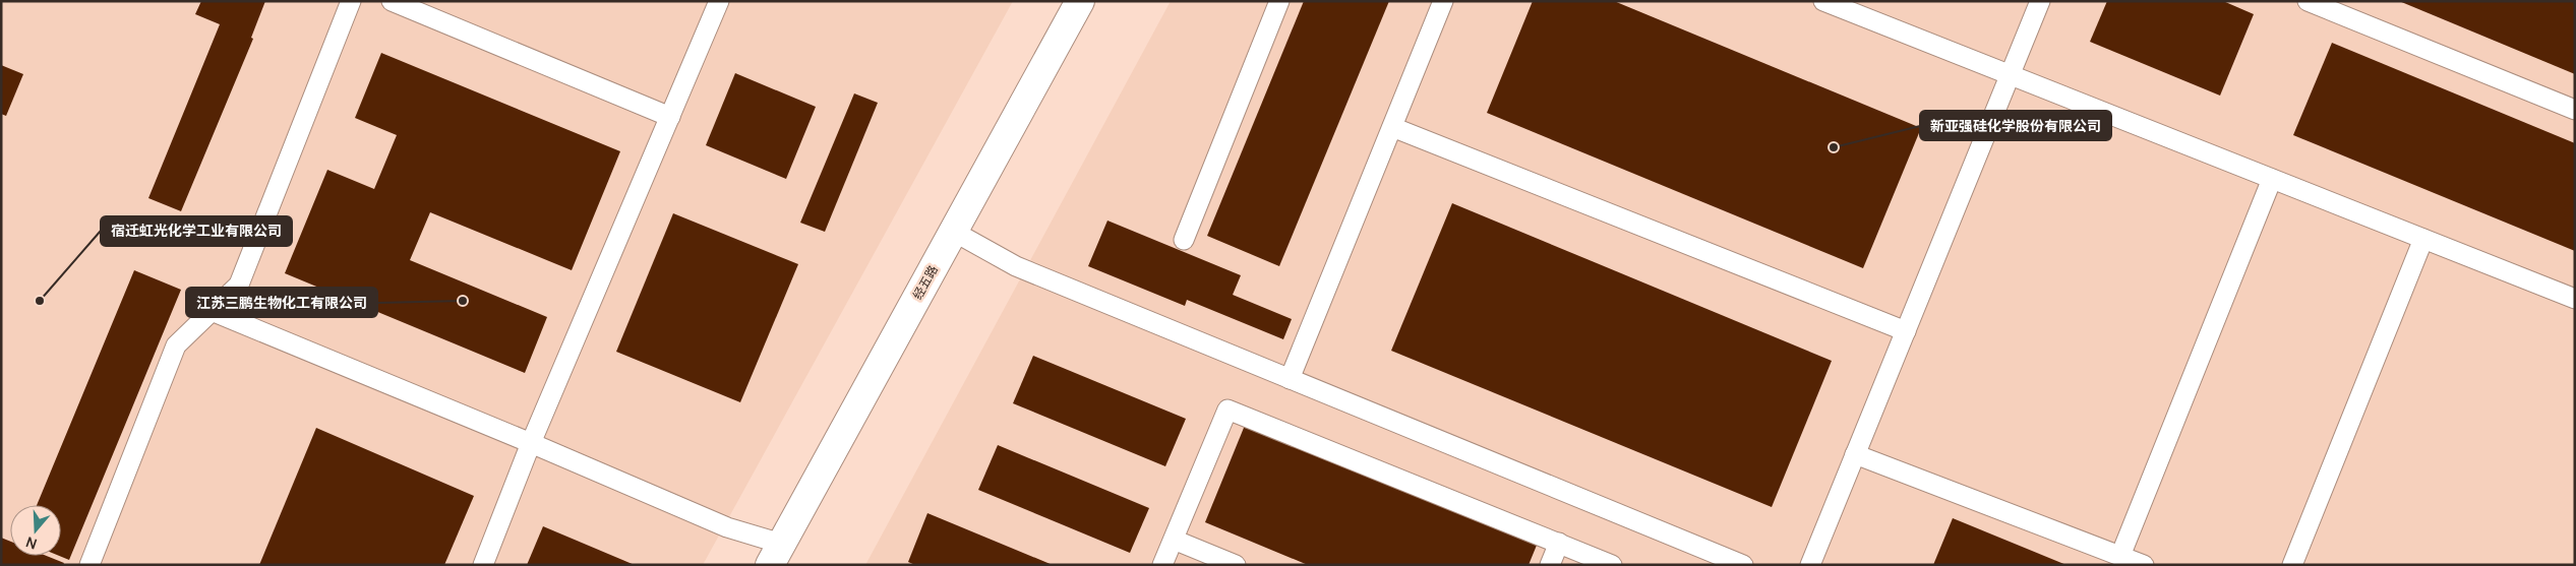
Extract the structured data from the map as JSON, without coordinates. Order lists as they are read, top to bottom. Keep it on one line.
{"streets":{"street":["经五路"]},"places":["新亚强硅化学股份有限公司","宿迁虹光化学工业有限公司","江苏三鹏生物化工有限公司"],"north":"bottom"}
